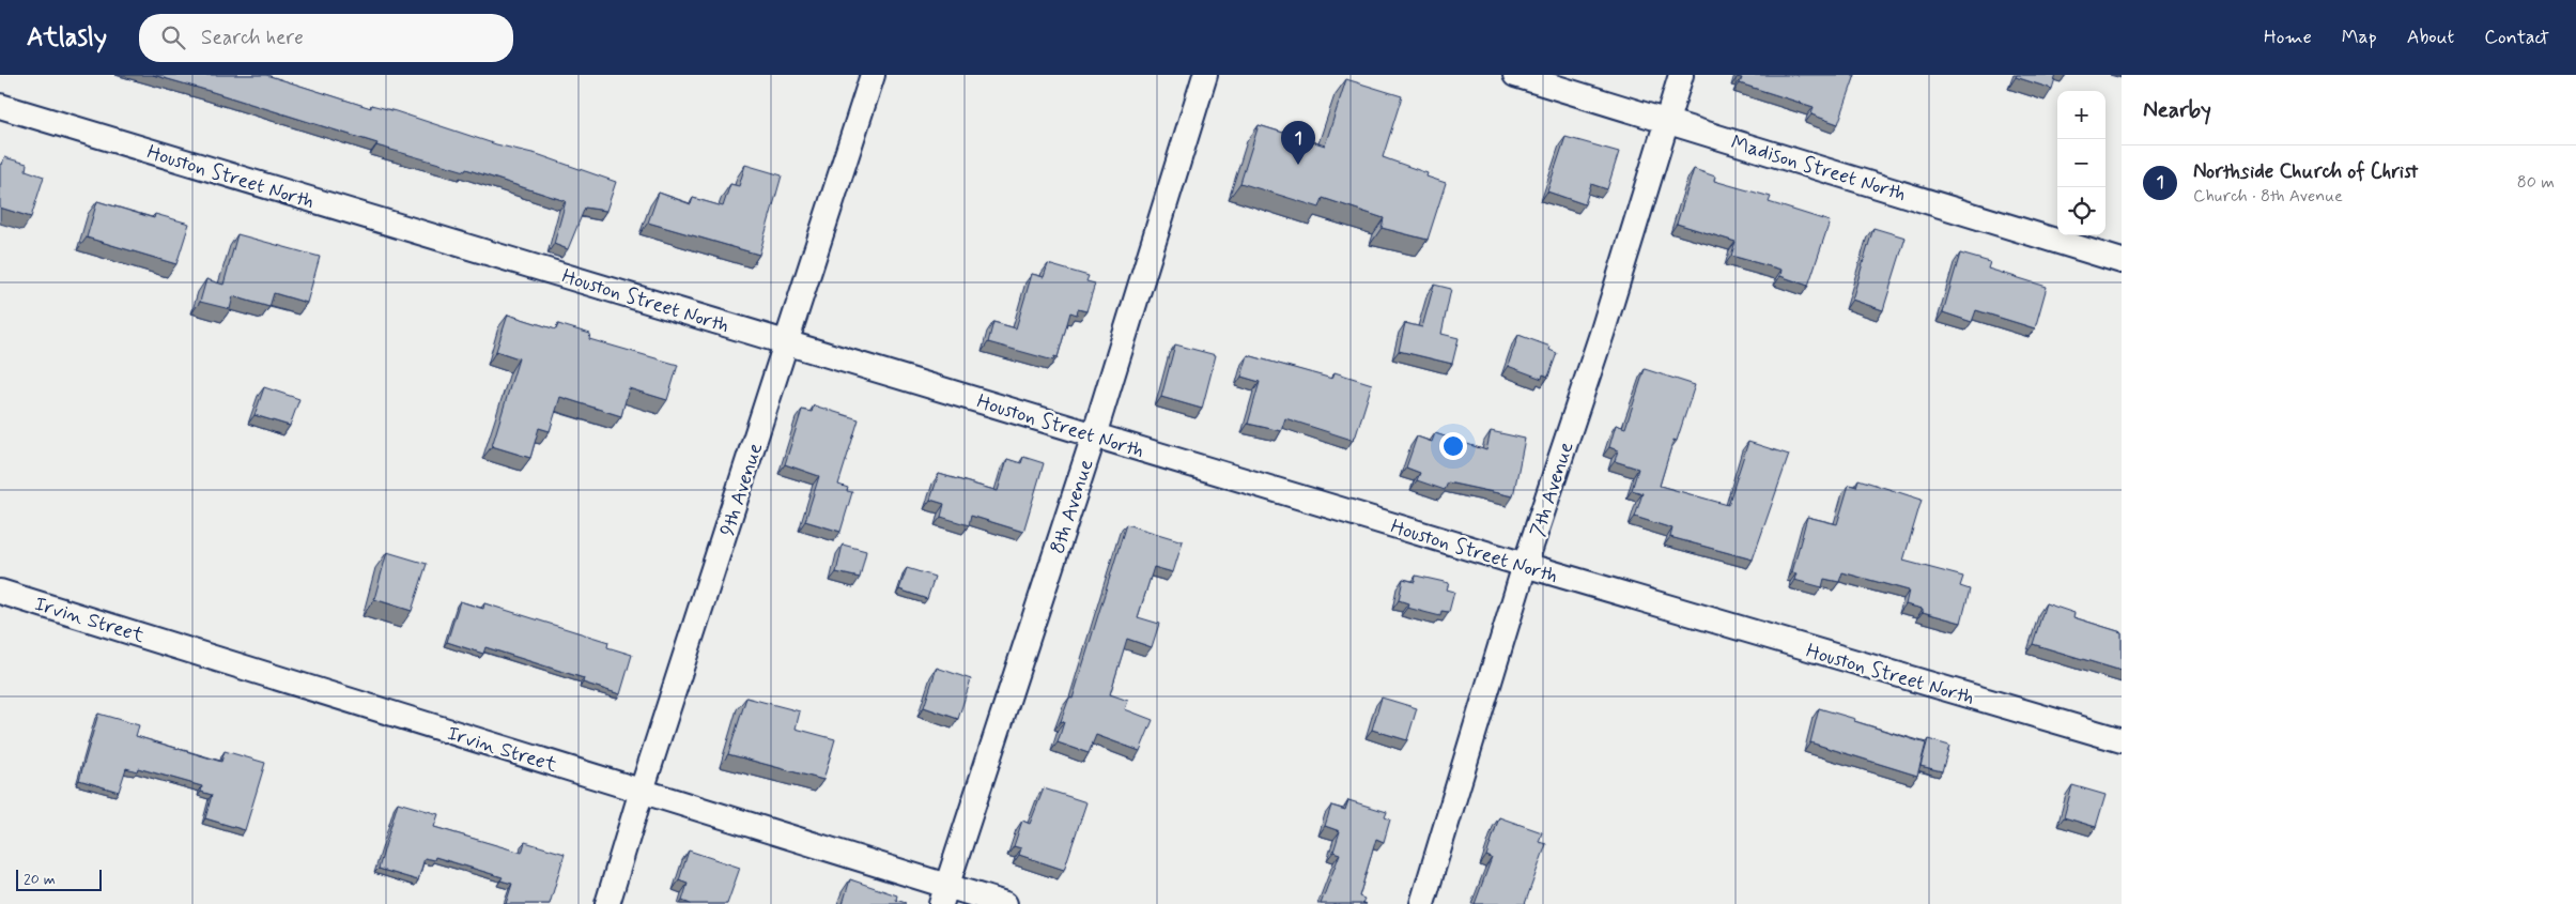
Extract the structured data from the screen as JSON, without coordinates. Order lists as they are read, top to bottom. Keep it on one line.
{"streets":{"street":["Madison Street North","Houston Street North","9th Avenue","7th Avenue","8th Avenue","Irvin Street"]},"crossings":[["Madison Street North","7th Avenue"],["Houston Street North","9th Avenue"],["Houston Street North","7th Avenue"],["Houston Street North","8th Avenue"],["9th Avenue","Irvin Street"],["8th Avenue","Irvin Street"]],"scale_bar":"20 m","page":{"header":"Atlasly","search":"Search here","nav":["Home","Map","About","Contact"],"heading":"Nearby","map_buttons":["+","−"],"pins":"1","list":[{"mark":"1","name":"Northside Church of Christ","note":"Church · 8th Avenue","value":"80 m"}],"scale":"20 m"}}
